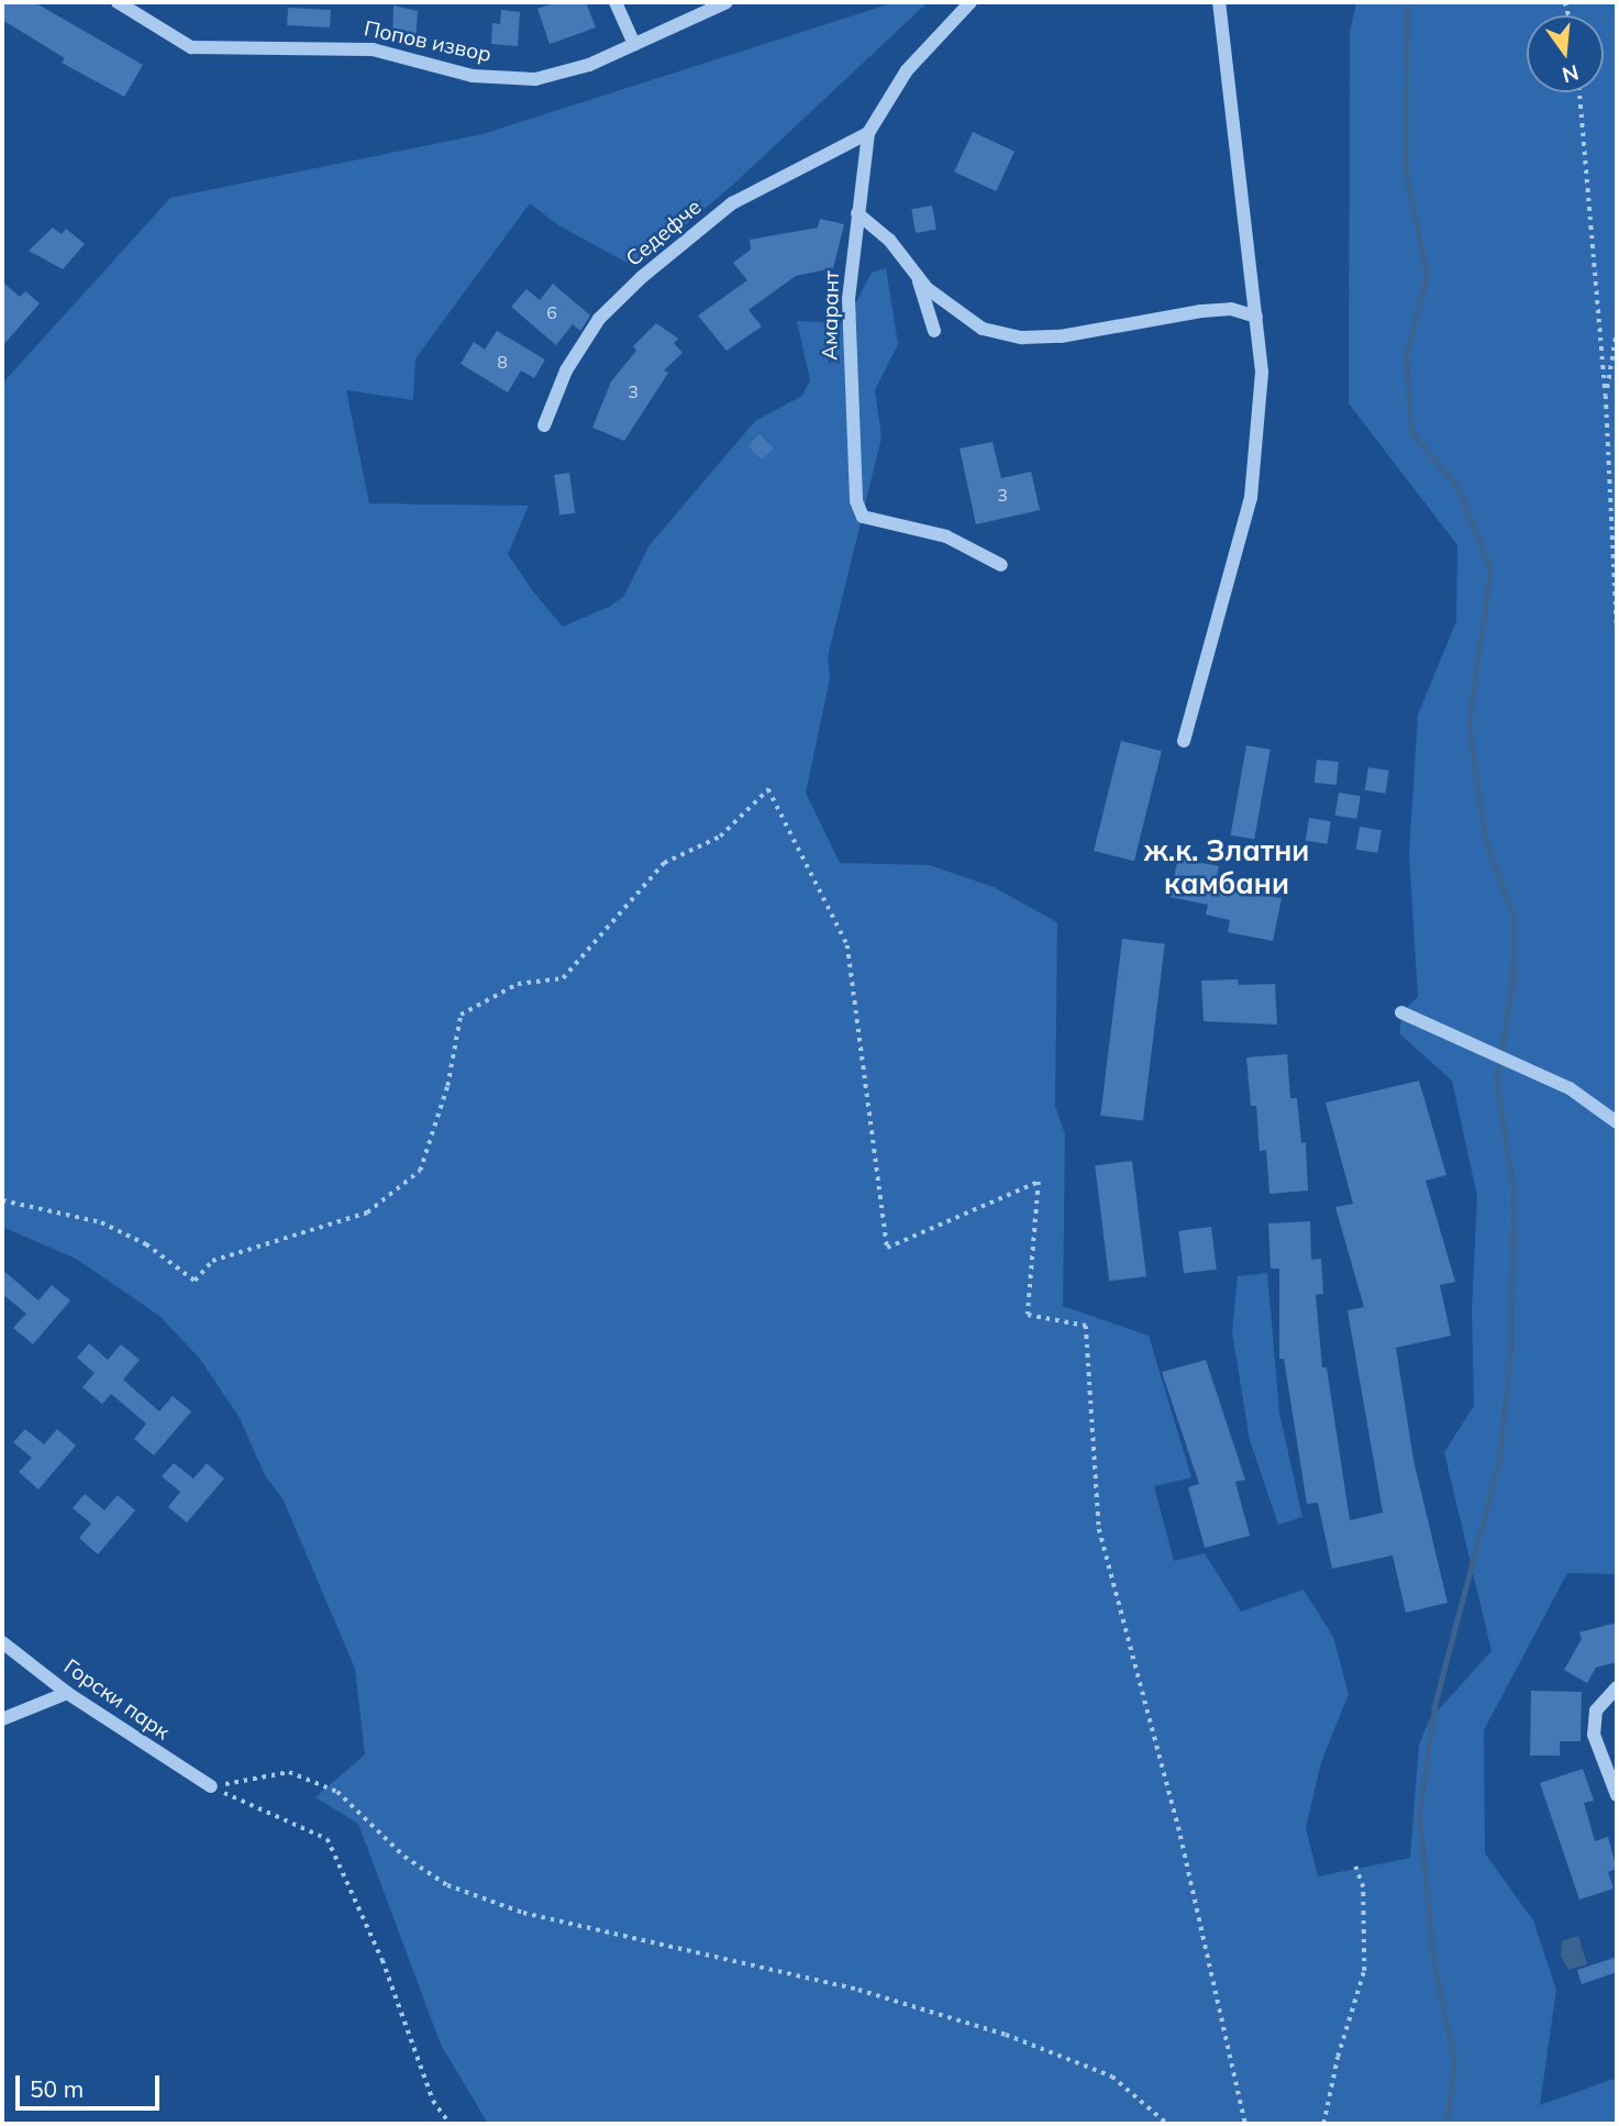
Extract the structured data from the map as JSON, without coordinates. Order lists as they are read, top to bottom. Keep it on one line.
{"streets":{"street":["Попов извор","Седефче","Амарант","Горски парк"]},"crossings":[["Седефче","Амарант"]],"districts":["ж.к. Златни камбани"],"house_numbers":["6","8","3","3"],"scale_bar":"50 m","north":"bottom"}
